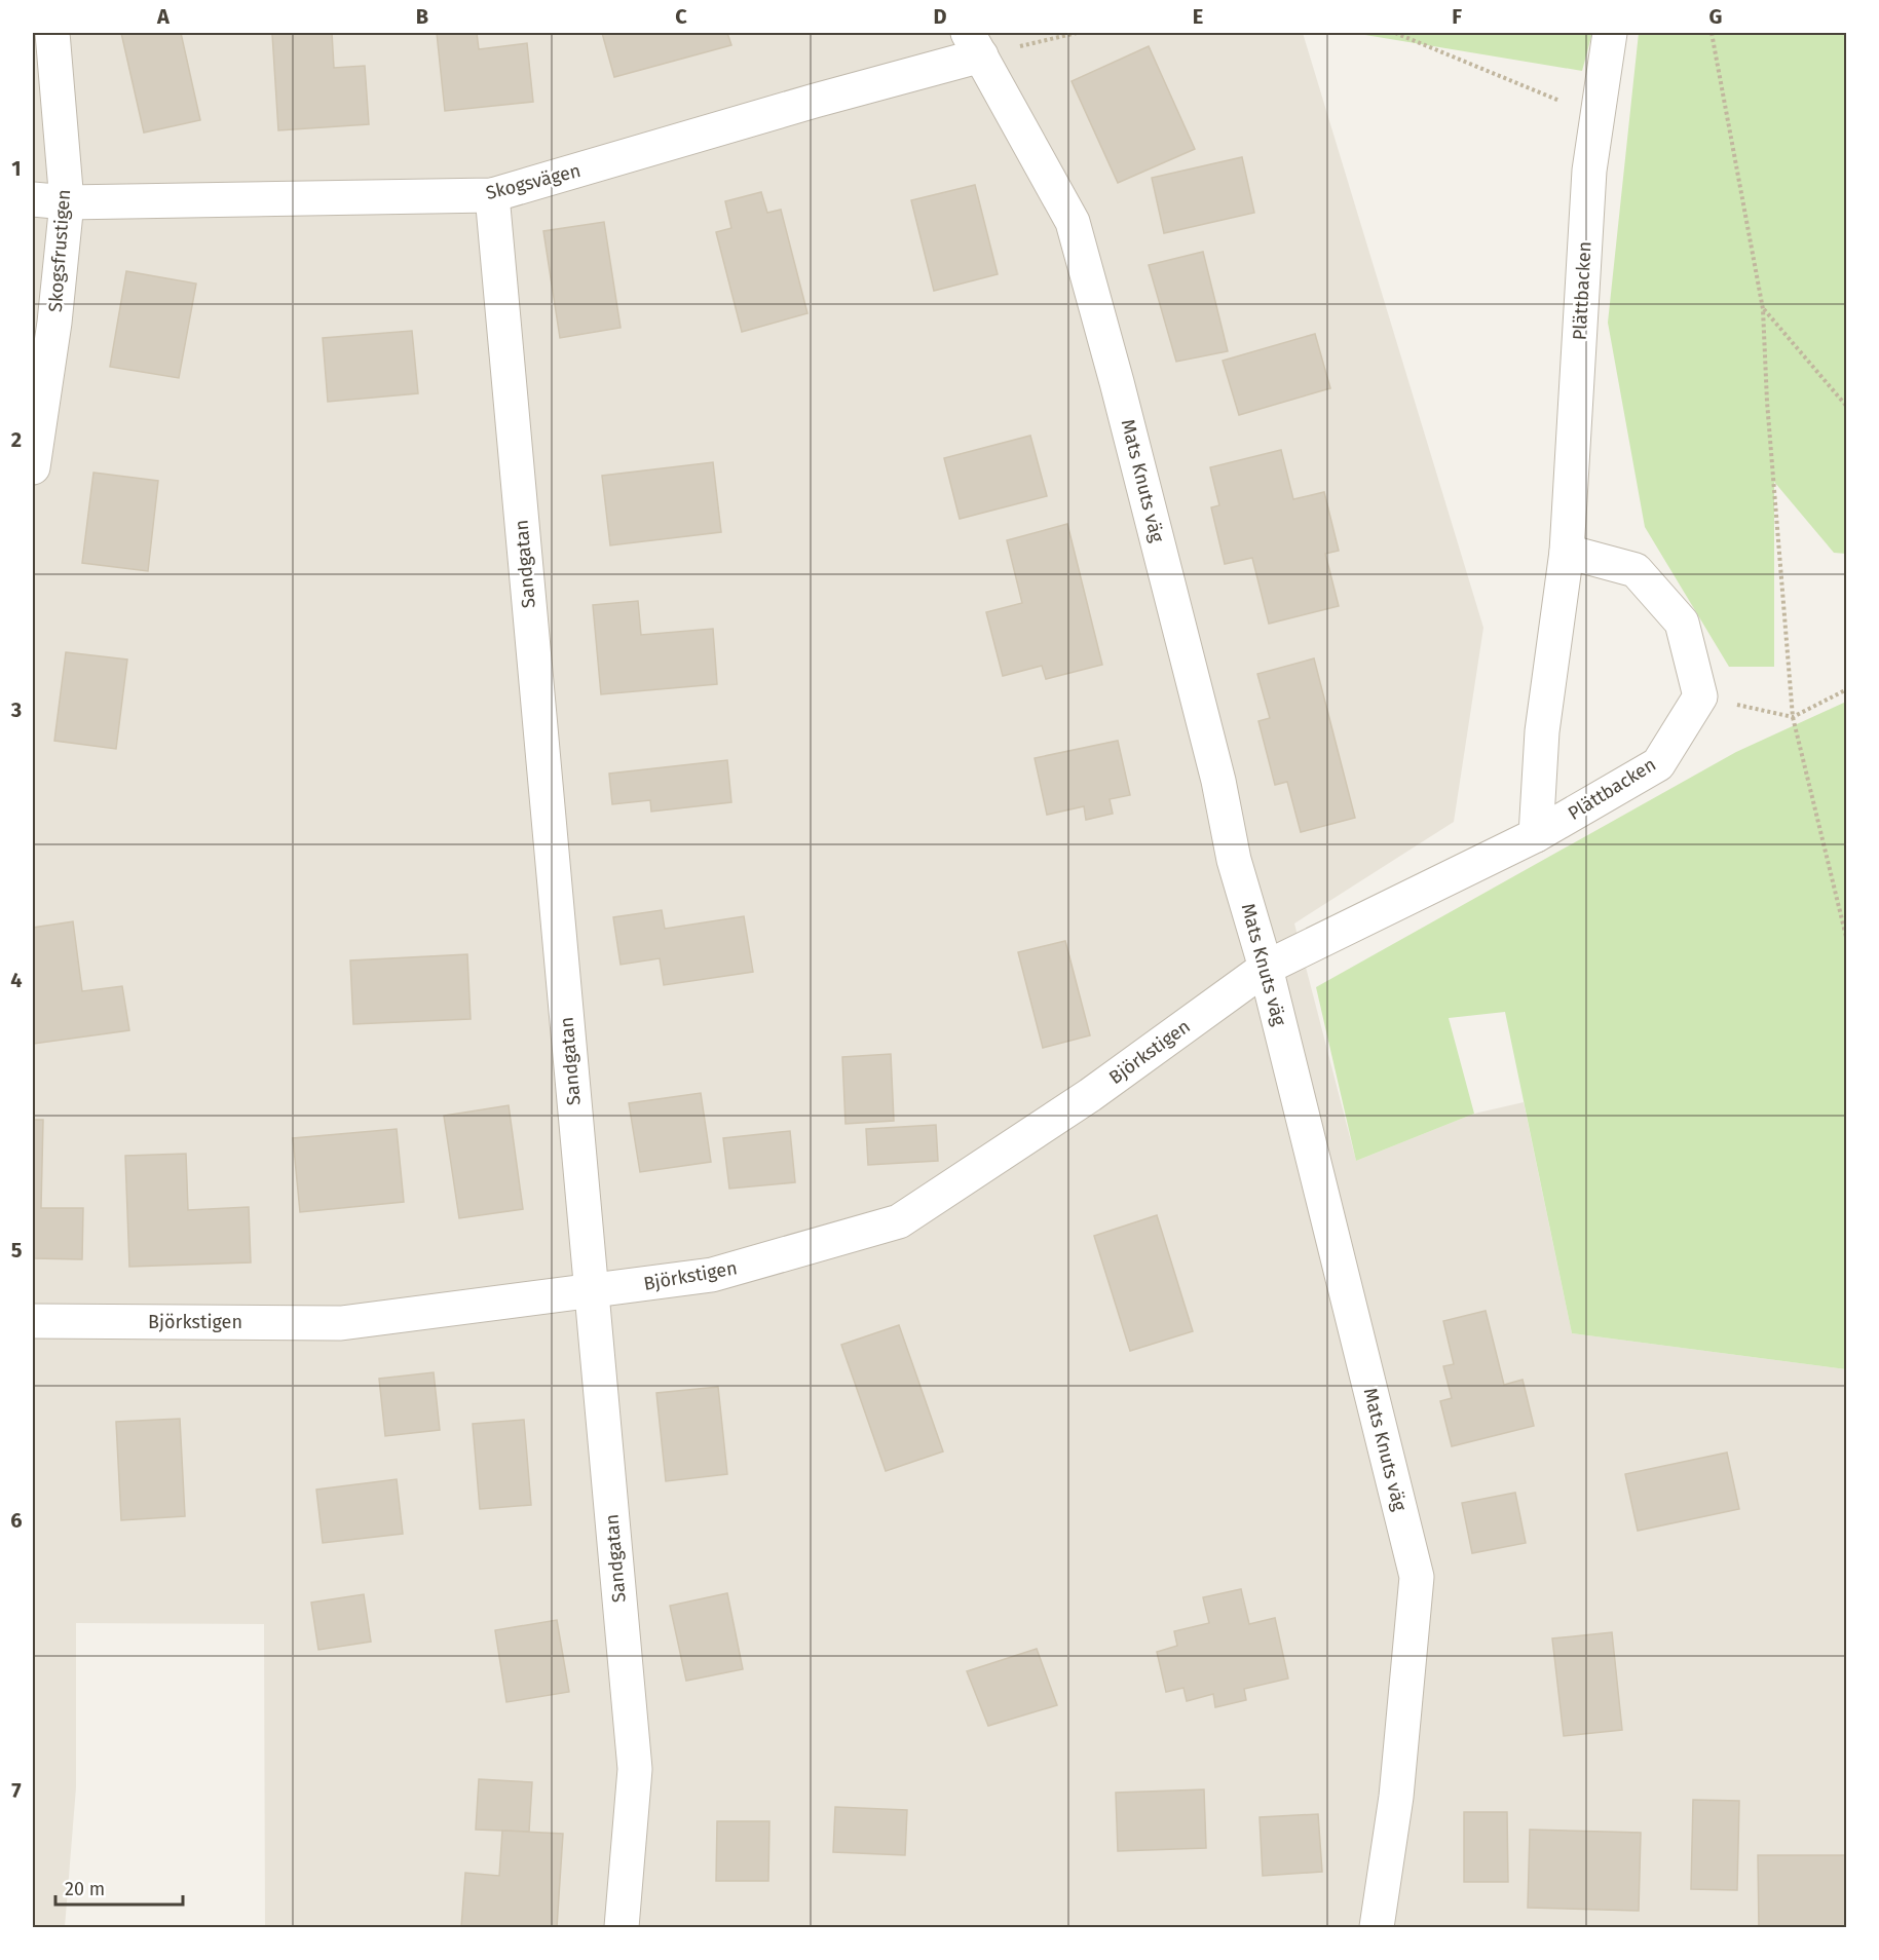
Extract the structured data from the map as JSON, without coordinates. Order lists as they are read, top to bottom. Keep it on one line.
{"streets":{"street":["Skogsvägen","Skogsfrustigen","Plättbacken","Mats Knuts väg","Sandgatan","Björkstigen"]},"crossings":[["Skogsvägen","Skogsfrustigen"],["Skogsvägen","Mats Knuts väg"],["Skogsvägen","Sandgatan"],["Plättbacken","Mats Knuts väg"],["Plättbacken","Björkstigen"],["Mats Knuts väg","Björkstigen"],["Sandgatan","Björkstigen"]],"scale_bar":"20 m","grid":{"columns":["A","B","C","D","E","F","G"],"rows":["1","2","3","4","5","6","7"]}}
